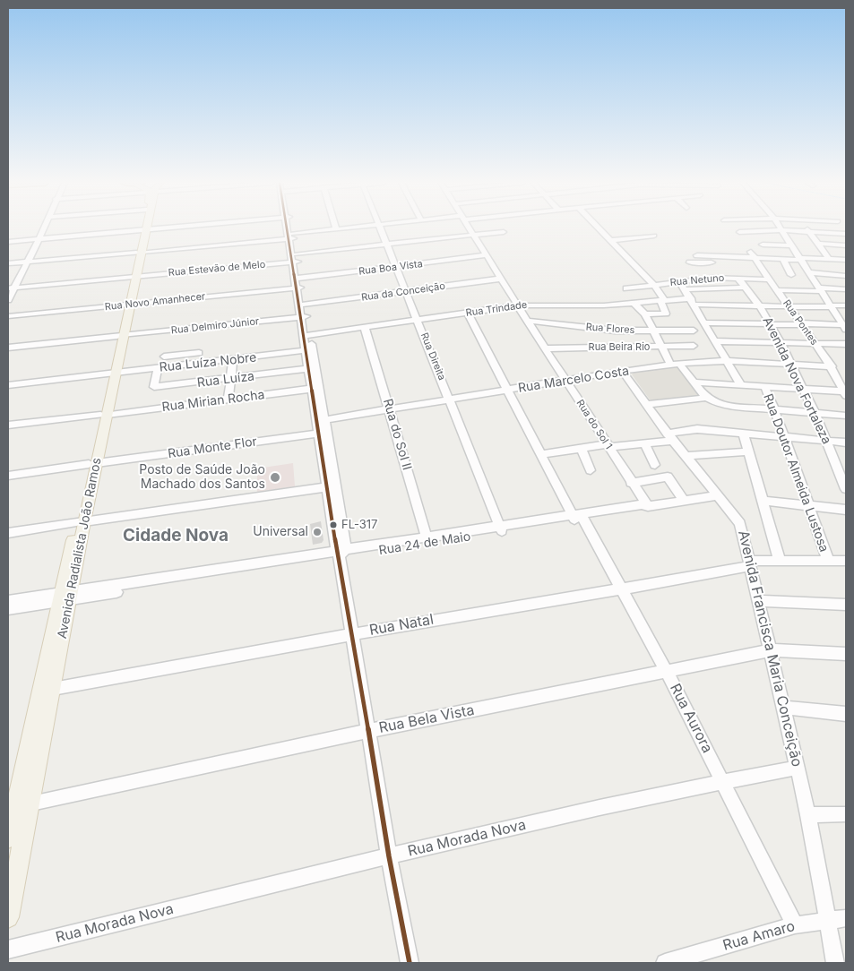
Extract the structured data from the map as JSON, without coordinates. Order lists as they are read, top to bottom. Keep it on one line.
{"streets":{"main road":["Avenida Radialista João Ramos"],"street":["Rua Boa Vista","Rua Estevão de Melo","Rua Netuno","Rua da Conceição","Rua Novo Amanhecer","Rua Trindade","Rua Pontes","Rua Delmiro Júnior","Rua Flores","Rua Beira Rio","Rua Direita","Rua Luíza Nobre","Rua Luíza","Rua Marcelo Costa","Avenida Nova Fortaleza","Rua Mirian Rocha","Rua do Sol 1","Rua do Sol II","Rua Monte Flor","Rua Doutor Almeida Lustosa","Rua 24 de Maio","Rua Natal","Avenida Francisca Maria Conceição","Rua Aurora","Rua Bela Vista","Rua Morada Nova","Rua Amaro"]},"crossings":[["Rua Boa Vista","Rua Novo Amanhecer"],["Rua Boa Vista","Rua Direita"],["Rua Boa Vista","Rua do Sol 1"],["Rua Estevão de Melo","Rua Direita"],["Rua Estevão de Melo","Rua do Sol 1"],["Rua Estevão de Melo","Avenida Radialista João Ramos"],["Rua Netuno","Rua Pontes"],["Rua Netuno","Avenida Nova Fortaleza"],["Rua da Conceição","Rua Direita"],["Rua da Conceição","Rua do Sol 1"],["Rua Novo Amanhecer","Avenida Radialista João Ramos"],["Rua Trindade","Rua Pontes"],["Rua Trindade","Rua Direita"],["Rua Trindade","Avenida Nova Fortaleza"],["Rua Trindade","Rua do Sol 1"],["Rua Trindade","Rua do Sol II"],["Rua Trindade","Rua Aurora"],["Rua Pontes","Rua Marcelo Costa"],["Rua Delmiro Júnior","Avenida Radialista João Ramos"],["Rua Flores","Rua do Sol 1"],["Rua Beira Rio","Rua do Sol 1"],["Rua Direita","Rua Marcelo Costa"],["Rua Direita","Rua 24 de Maio"],["Rua Luíza Nobre","Rua Luíza"],["Rua Luíza Nobre","Avenida Radialista João Ramos"],["Rua Marcelo Costa","Avenida Nova Fortaleza"],["Rua Marcelo Costa","Rua do Sol 1"],["Rua Marcelo Costa","Rua do Sol II"],["Rua Marcelo Costa","Avenida Francisca Maria Conceição"],["Rua Marcelo Costa","Rua Aurora"],["Rua Mirian Rocha","Avenida Radialista João Ramos"],["Rua do Sol 1","Rua 24 de Maio"],["Rua do Sol II","Rua 24 de Maio"],["Rua Monte Flor","Avenida Radialista João Ramos"],["Rua Doutor Almeida Lustosa","Rua Natal"],["Rua 24 de Maio","Avenida Radialista João Ramos"],["Rua 24 de Maio","Avenida Francisca Maria Conceição"],["Rua 24 de Maio","Rua Aurora"],["Avenida Radialista João Ramos","Rua Natal"],["Avenida Radialista João Ramos","Rua Bela Vista"],["Rua Natal","Avenida Francisca Maria Conceição"],["Rua Natal","Rua Aurora"],["Avenida Francisca Maria Conceição","Rua Bela Vista"],["Avenida Francisca Maria Conceição","Rua Morada Nova"],["Avenida Francisca Maria Conceição","Rua Amaro"],["Rua Aurora","Rua Bela Vista"],["Rua Aurora","Rua Morada Nova"],["Rua Aurora","Rua Amaro"]],"districts":["Cidade Nova"],"places":["Posto de Saúde João Machado dos Santos","FL-317","Universal"]}
